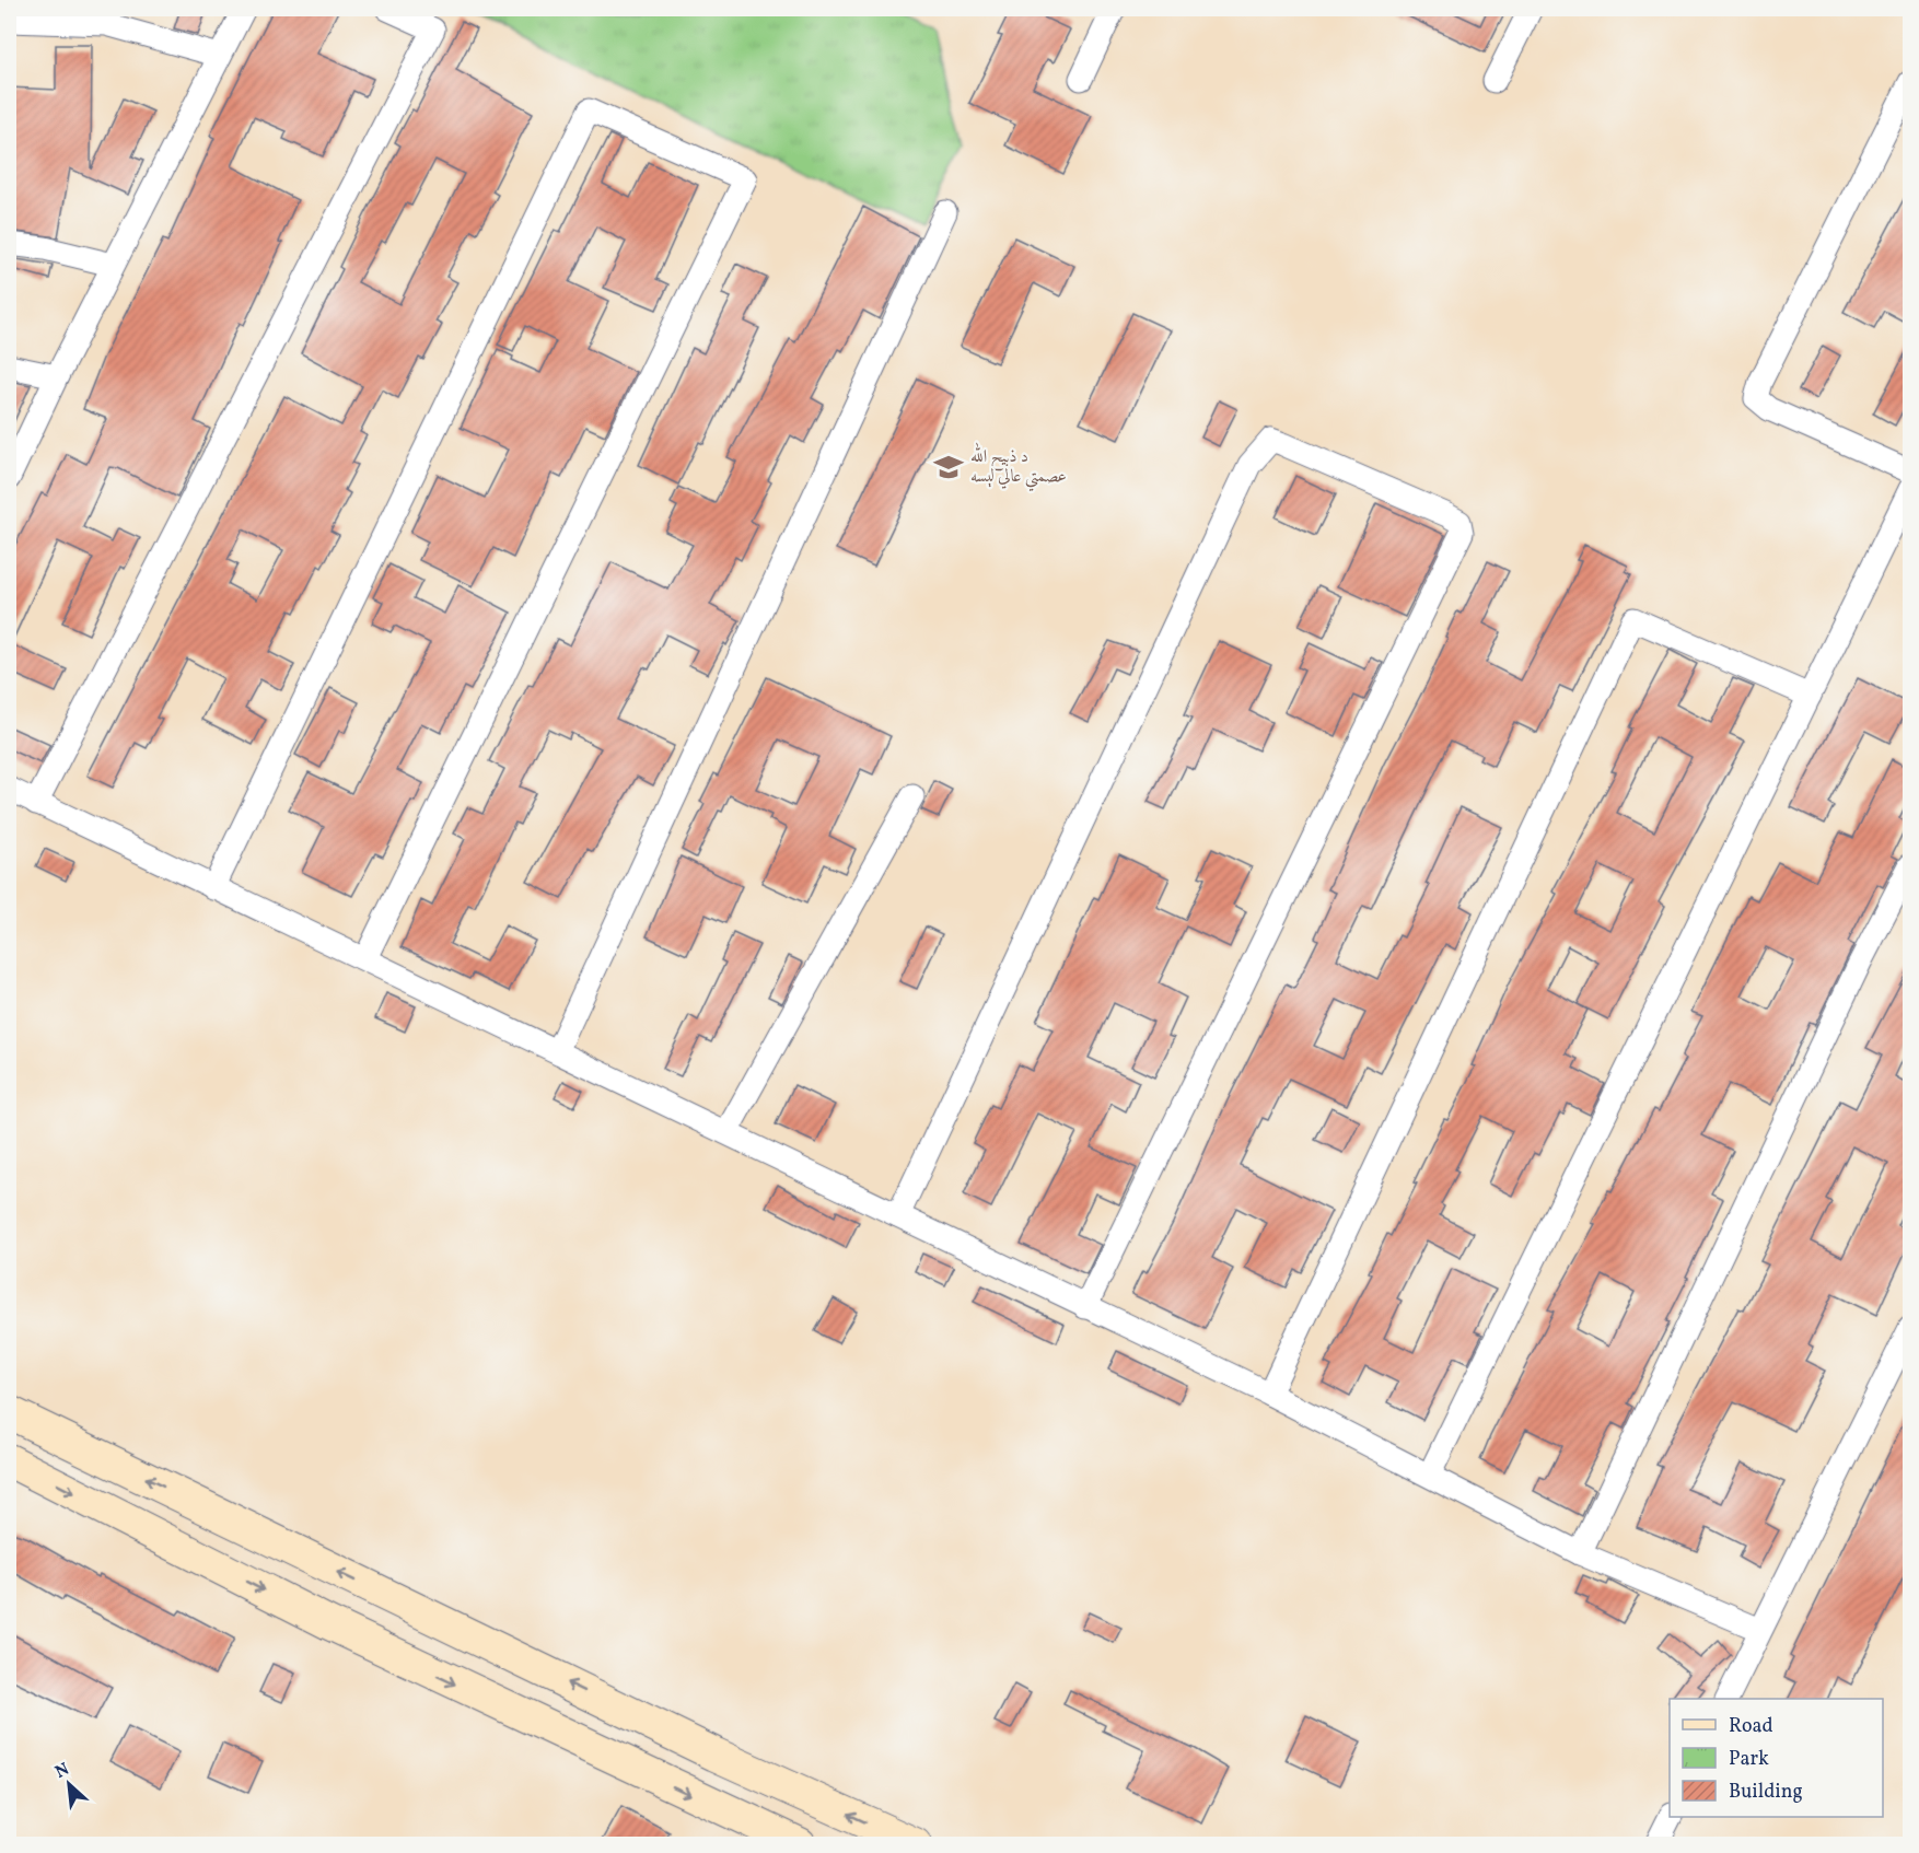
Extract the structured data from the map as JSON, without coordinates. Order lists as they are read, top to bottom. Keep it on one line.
{"places":{"school or university":["د ذبیح الله عصمتي عالي لېسه"]},"legend":["Road","Park","Building"],"north":"top left"}
